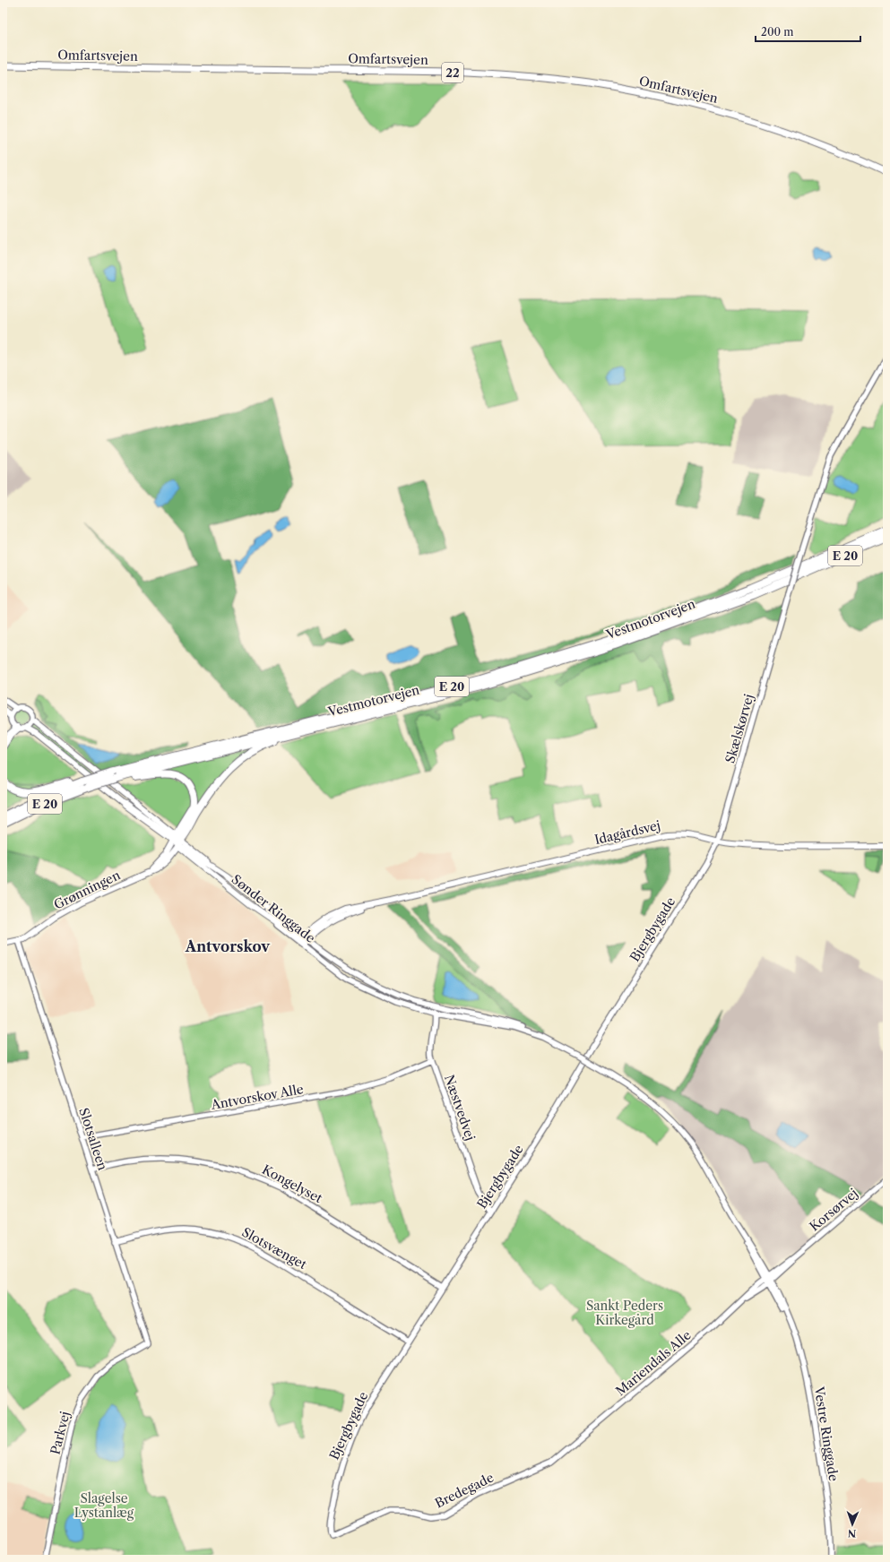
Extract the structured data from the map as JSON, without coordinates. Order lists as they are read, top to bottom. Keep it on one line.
{"streets":{"highway":["E 20","Vestmotorvejen"],"main road":["Omfartsvejen","22","Idagårdsvej","Grønningen","Sønder Ringgade"],"street":["Skælskørvej","Bjergbygade","Antvorskov Alle","Næstvedvej","Slotsalleen","Kongelyset","Korsørvej","Slotsvænget","Mariendals Alle","Parkvej","Vestre Ringgade","Bredegade"]},"crossings":[["Skælskørvej","Idagårdsvej"],["Skælskørvej","Bjergbygade"],["Idagårdsvej","Sønder Ringgade"],["Idagårdsvej","Bjergbygade"],["Grønningen","Sønder Ringgade"],["Grønningen","Slotsalleen"],["Sønder Ringgade","Næstvedvej"],["Sønder Ringgade","Korsørvej"],["Sønder Ringgade","Mariendals Alle"],["Sønder Ringgade","Vestre Ringgade"],["Bjergbygade","Næstvedvej"],["Bjergbygade","Kongelyset"],["Bjergbygade","Slotsvænget"],["Bjergbygade","Bredegade"],["Antvorskov Alle","Næstvedvej"],["Antvorskov Alle","Slotsalleen"],["Slotsalleen","Kongelyset"],["Slotsalleen","Slotsvænget"],["Slotsalleen","Parkvej"],["Korsørvej","Mariendals Alle"],["Korsørvej","Vestre Ringgade"],["Mariendals Alle","Vestre Ringgade"],["Mariendals Alle","Bredegade"]],"districts":["Antvorskov"],"parks":["Sankt Peders Kirkegård","Slagelse Lystanlæg"],"scale_bar":"200 m","north":"bottom"}
